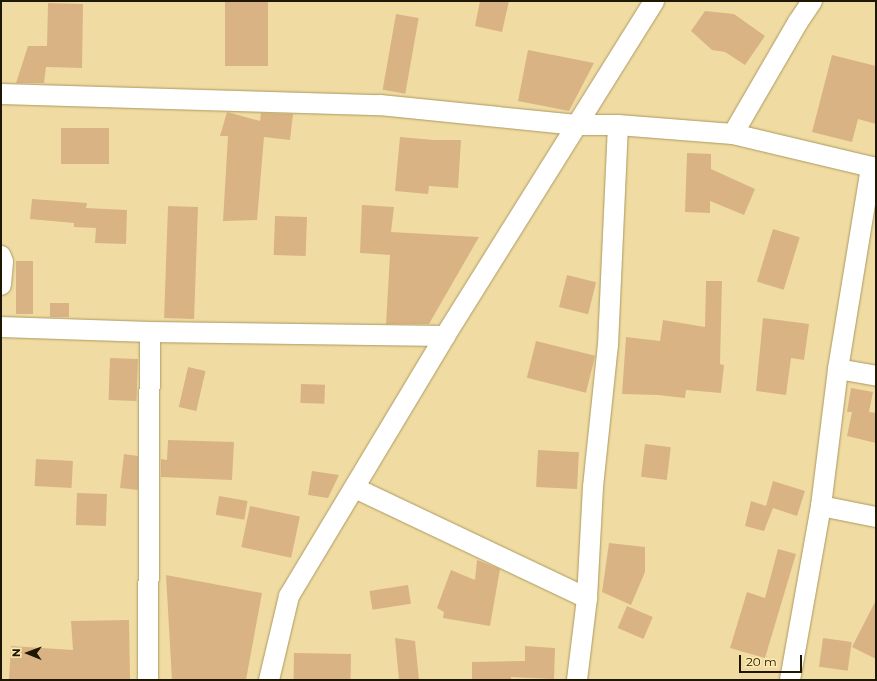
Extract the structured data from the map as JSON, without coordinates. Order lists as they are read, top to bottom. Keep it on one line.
{"scale_bar":"20 m","north":"left"}
